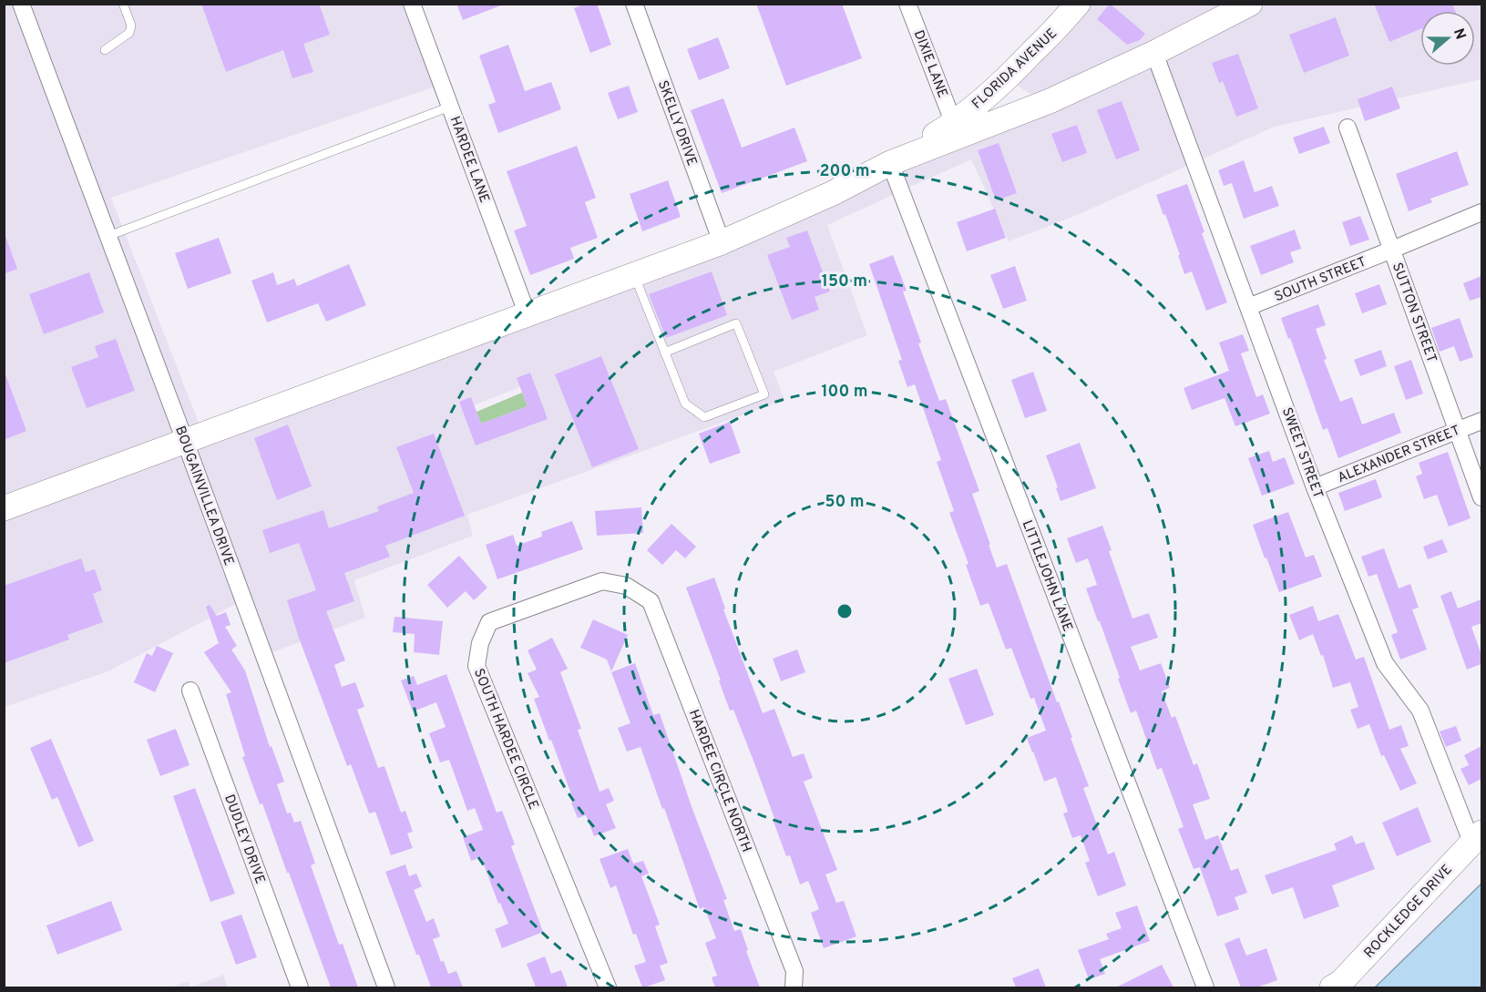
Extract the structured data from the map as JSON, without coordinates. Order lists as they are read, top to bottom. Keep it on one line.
{"streets":{"street":["DIXIE LANE","FLORIDA AVENUE","SKELLY DRIVE","HARDEE LANE","SOUTH STREET","SUTTON STREET","SWEET STREET","ALEXANDER STREET","BOUGAINVILLEA DRIVE","LITTLEJOHN LANE","SOUTH HARDEE CIRCLE","HARDEE CIRCLE NORTH","DUDLEY DRIVE","ROCKLEDGE DRIVE"]},"crossings":[["DIXIE LANE","FLORIDA AVENUE"],["FLORIDA AVENUE","LITTLEJOHN LANE"],["SOUTH STREET","SUTTON STREET"],["SOUTH STREET","SWEET STREET"],["SUTTON STREET","ALEXANDER STREET"],["SWEET STREET","ALEXANDER STREET"],["SWEET STREET","ROCKLEDGE DRIVE"],["SOUTH HARDEE CIRCLE","HARDEE CIRCLE NORTH"]],"north":"right","rings":["200 m","150 m","100 m","50 m"]}
